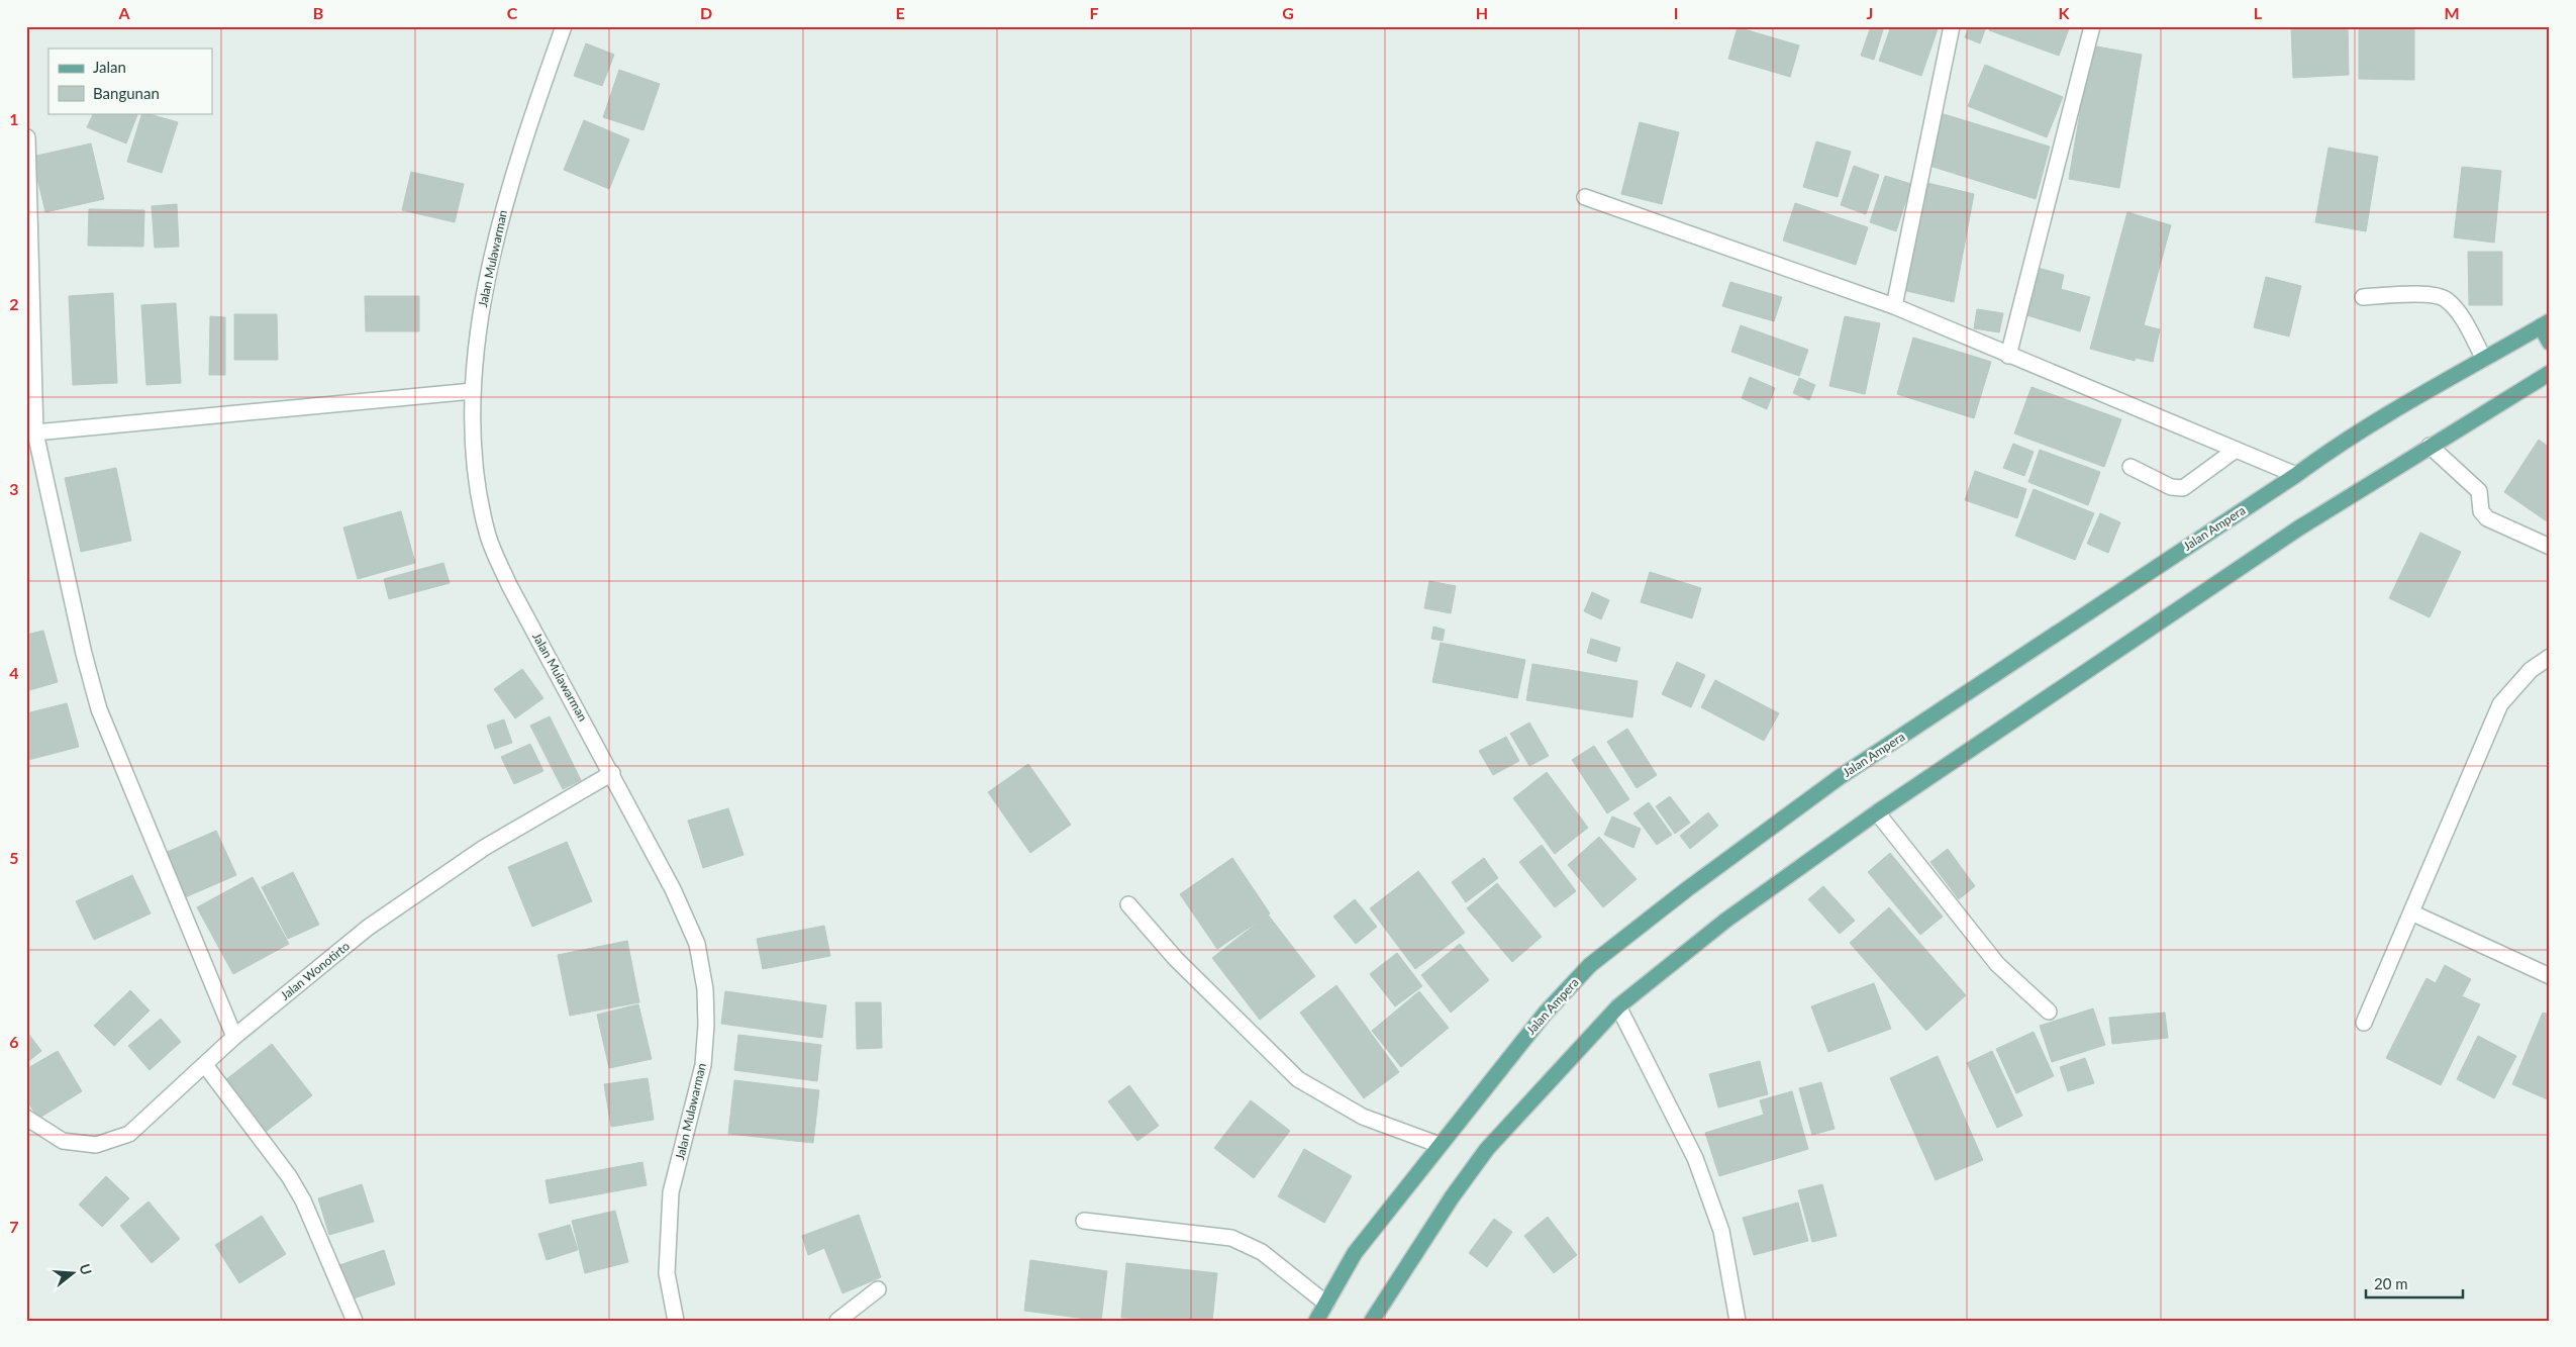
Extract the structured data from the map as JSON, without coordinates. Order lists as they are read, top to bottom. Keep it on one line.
{"streets":{"main road":["Jalan Ampera"],"street":["Jalan Mulawarman","Jalan Wonotirto"]},"crossings":[["Jalan Mulawarman","Jalan Wonotirto"]],"legend":["Jalan","Bangunan"],"scale_bar":"20 m","north":"right","grid":{"columns":["A","B","C","D","E","F","G","H","I","J","K","L","M"],"rows":["1","2","3","4","5","6","7"]}}
